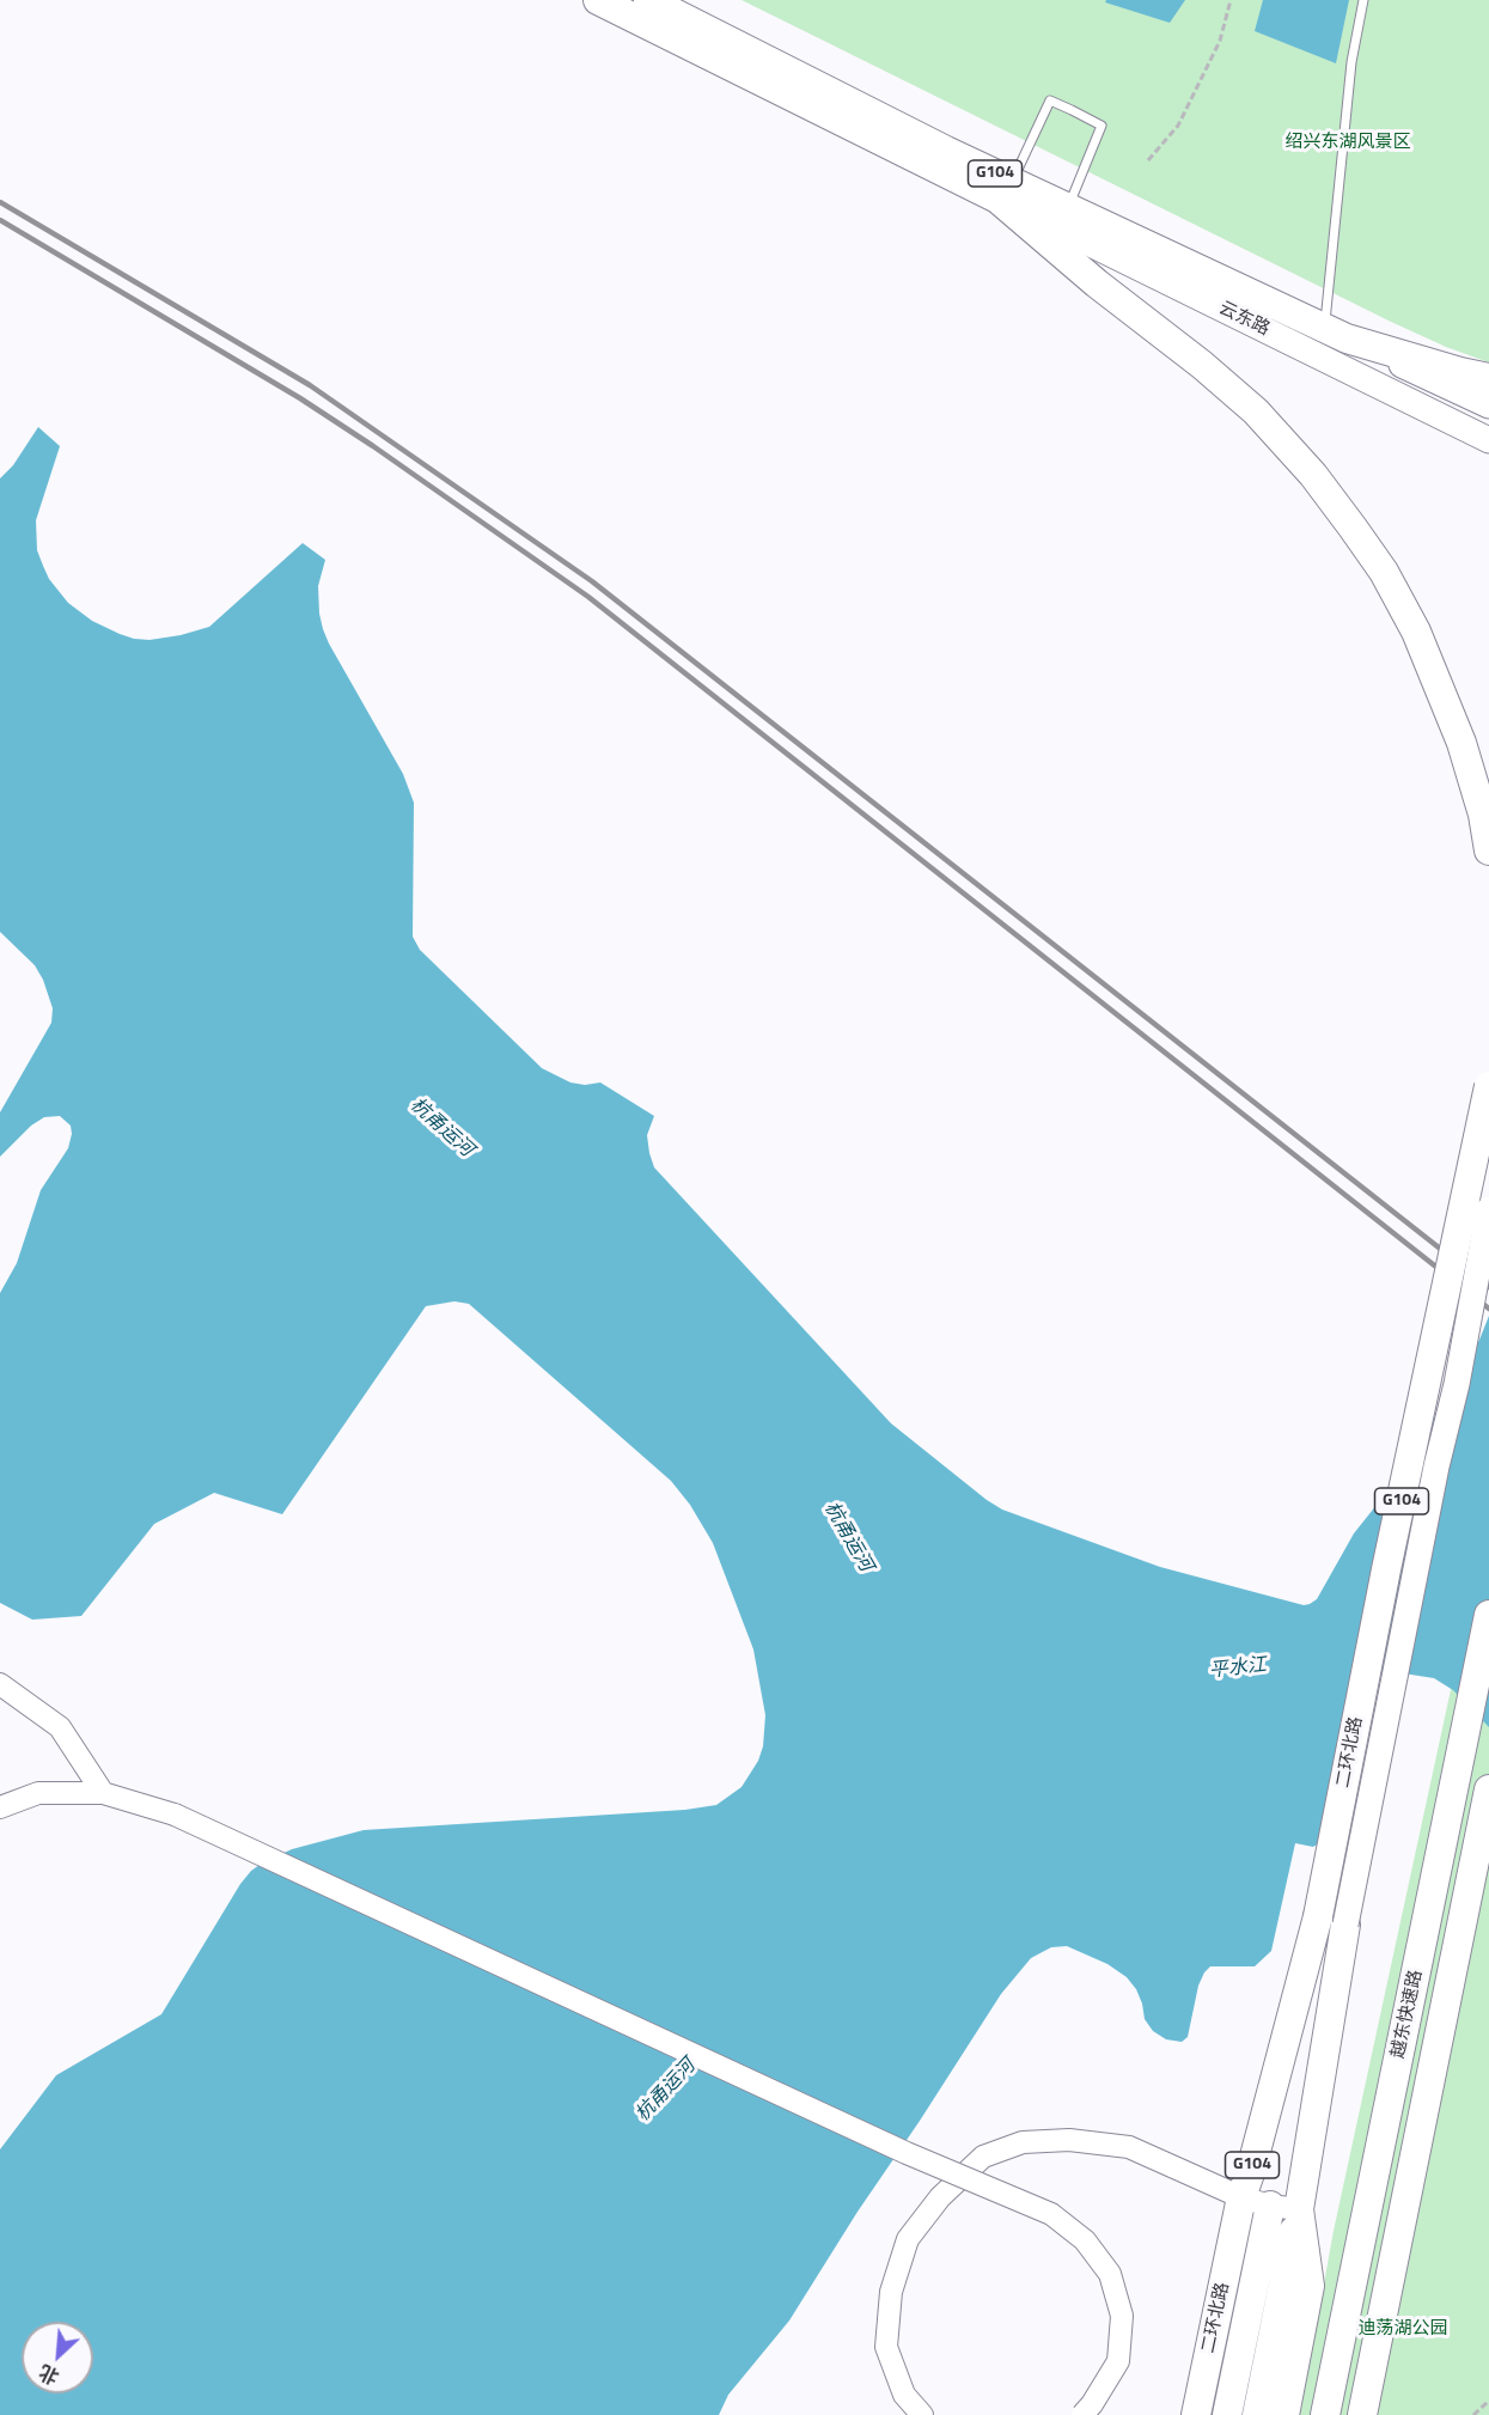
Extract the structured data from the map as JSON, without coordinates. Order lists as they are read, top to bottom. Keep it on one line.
{"streets":{"highway":["G104","二环北路","越东快速路"],"main road":["云东路"]},"crossings":[["G104","云东路"]],"water":["杭甬运河","平水江"],"parks":["绍兴东湖风景区","迪荡湖公园"],"north":"bottom left"}
